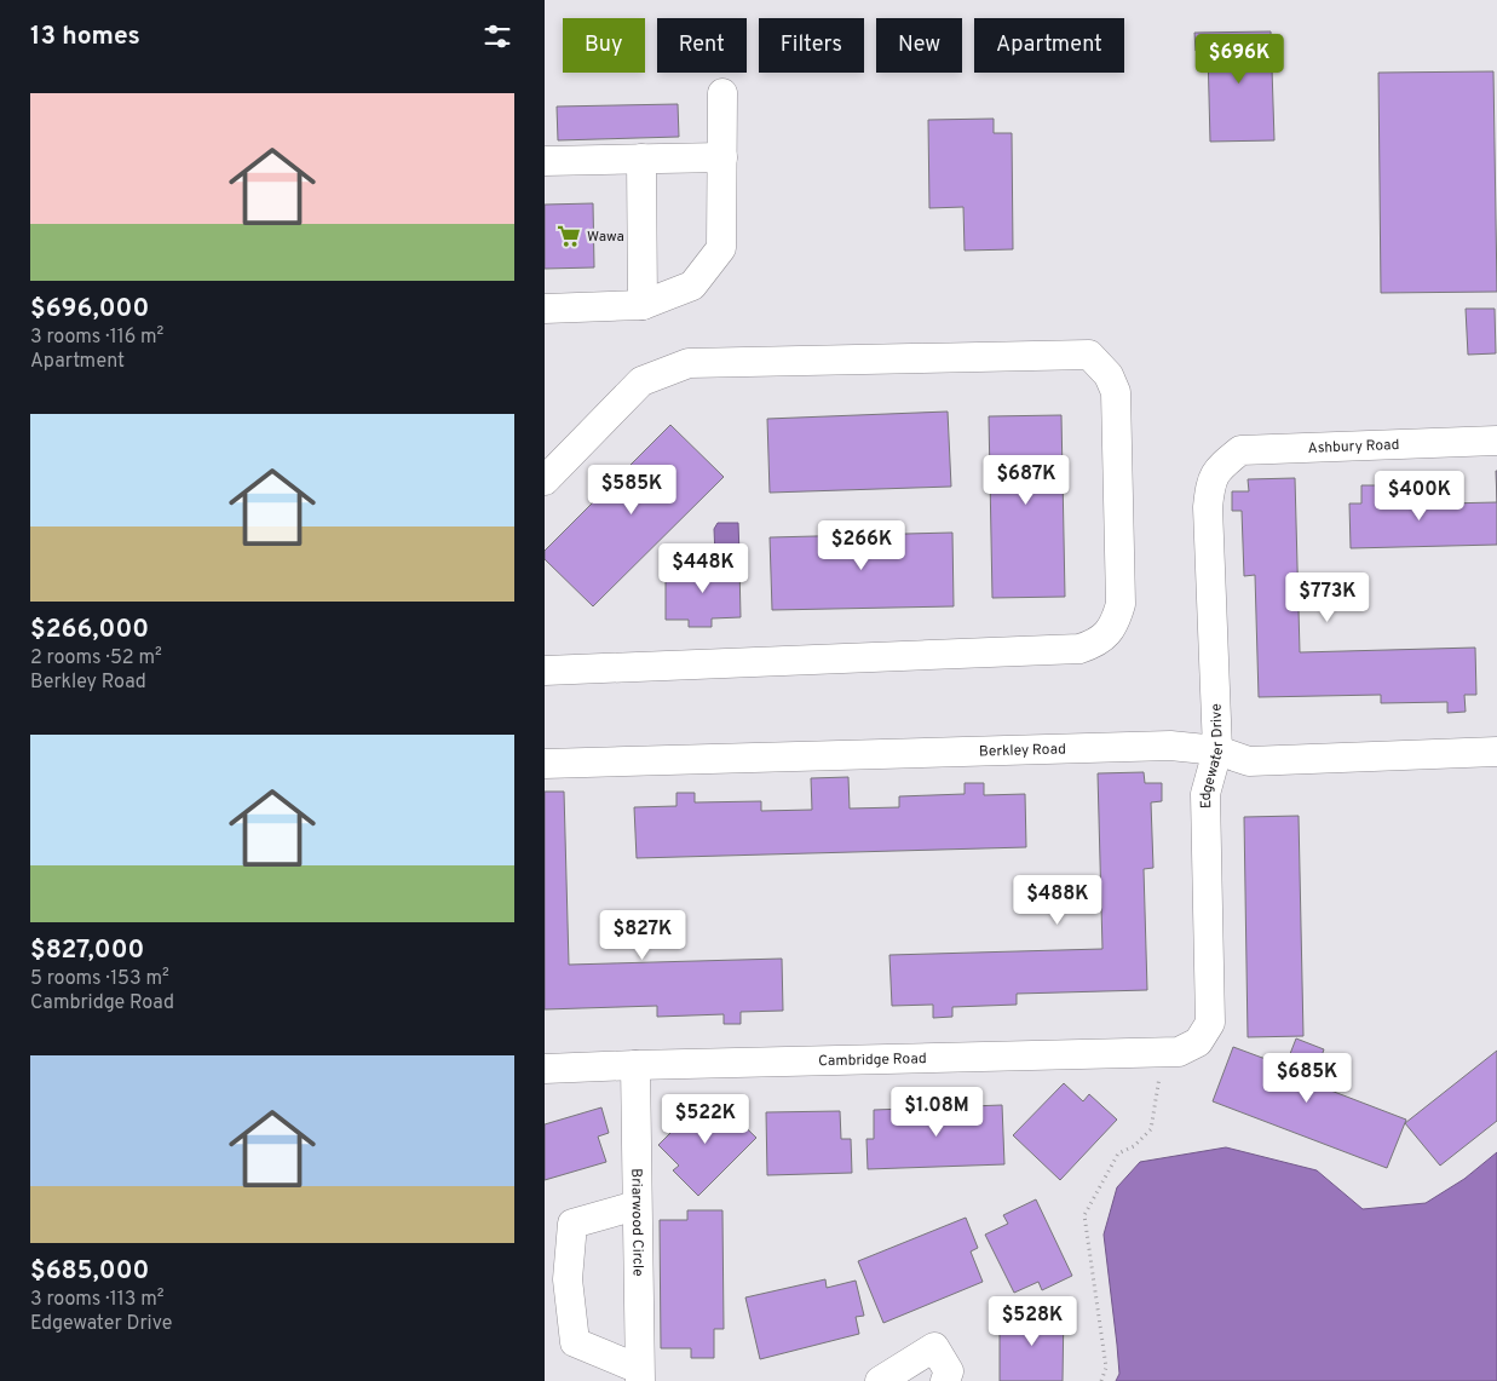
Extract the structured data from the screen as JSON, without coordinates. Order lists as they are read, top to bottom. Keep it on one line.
{"streets":{"street":["Ashbury Road","Berkley Road","Edgewater Drive","Cambridge Road","Briarwood Circle"]},"crossings":[["Ashbury Road","Edgewater Drive"],["Berkley Road","Edgewater Drive"],["Edgewater Drive","Cambridge Road"],["Cambridge Road","Briarwood Circle"]],"places":{"supermarket":["Wawa"]},"page":{"heading":"13 homes","chip":["Buy","Rent","Filters","New","Apartment"],"price":["$696K","$687K","$585K","$400K","$266K","$448K","$773K","$488K","$827K","$685K","$1.08M","$522K","$528K"],"list":[{"name":"$696,000","note":"3 rooms · 116 m² · Apartment"},{"name":"$266,000","note":"2 rooms · 52 m² · Berkley Road"},{"name":"$827,000","note":"5 rooms · 153 m² · Cambridge Road"},{"name":"$685,000","note":"3 rooms · 113 m² · Edgewater Drive"}]}}
